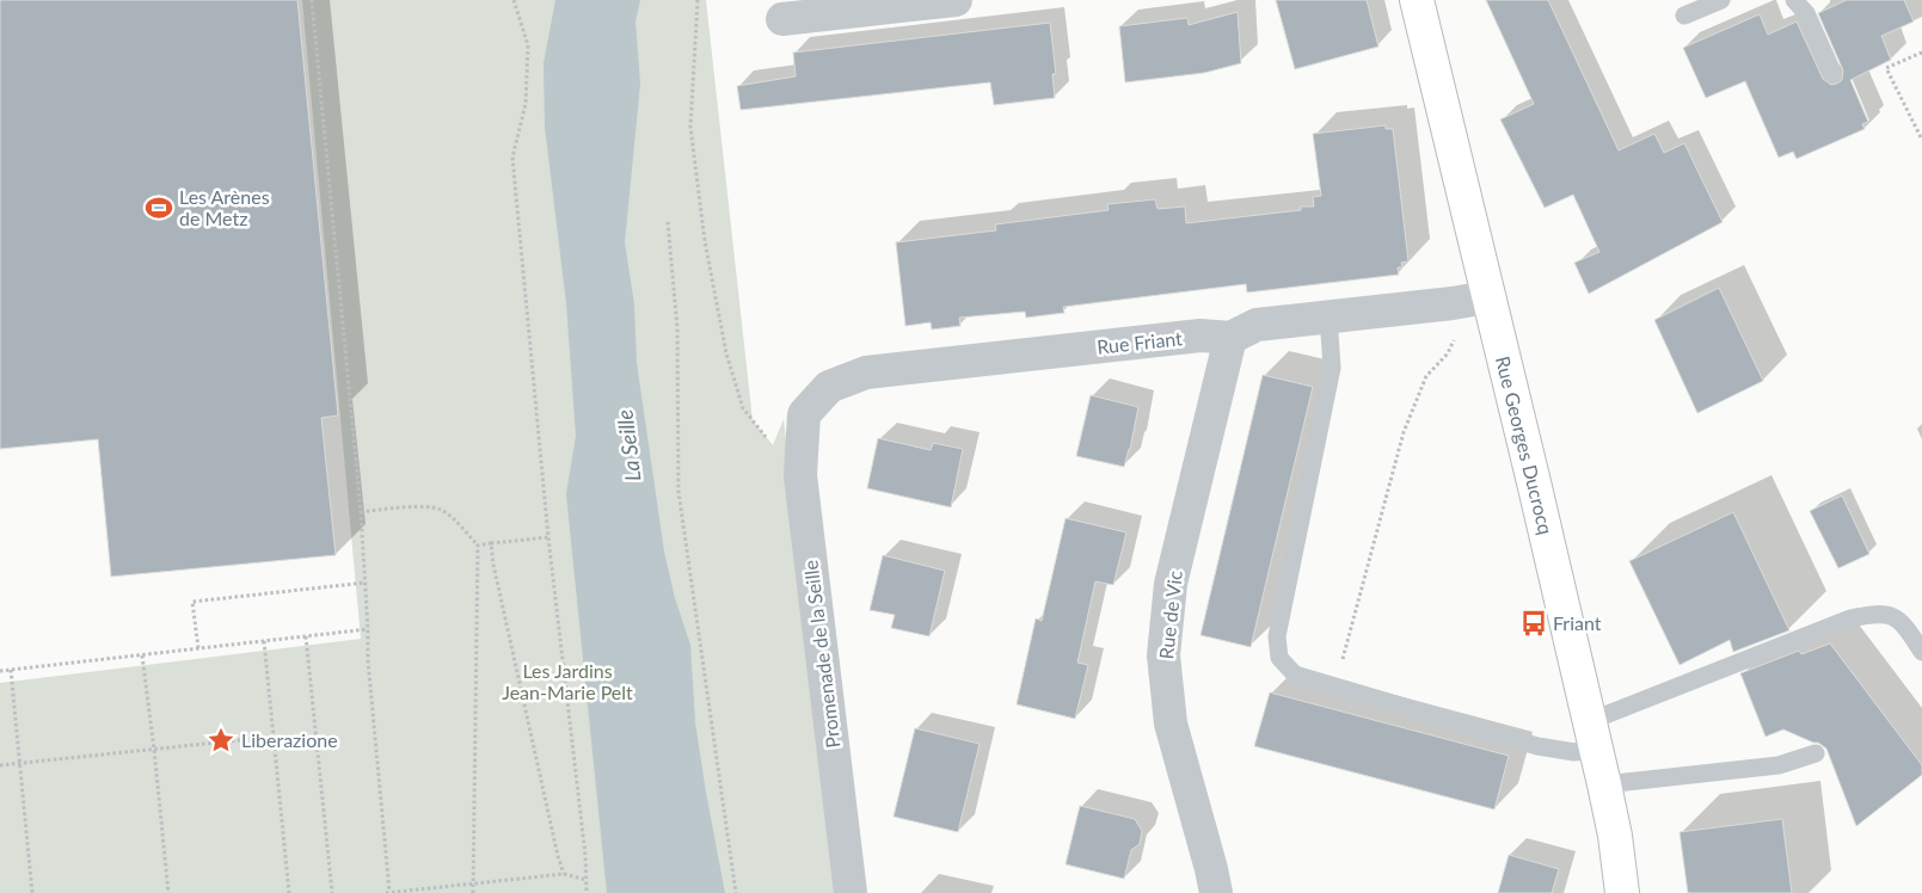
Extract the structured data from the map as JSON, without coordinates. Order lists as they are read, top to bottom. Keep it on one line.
{"streets":{"street":["Rue Friant","Rue Georges Ducrocq","Rue de Vic","Promenade de la Seille"]},"crossings":[["Rue Friant","Rue de Vic"],["Rue Friant","Promenade de la Seille"]],"water":["La Seille"],"parks":["Les Jardins Jean-Marie Pelt"],"places":{"sports":["Les Arènes de Metz"],"bus stop":["Friant"],"place":["Liberazione"]}}
